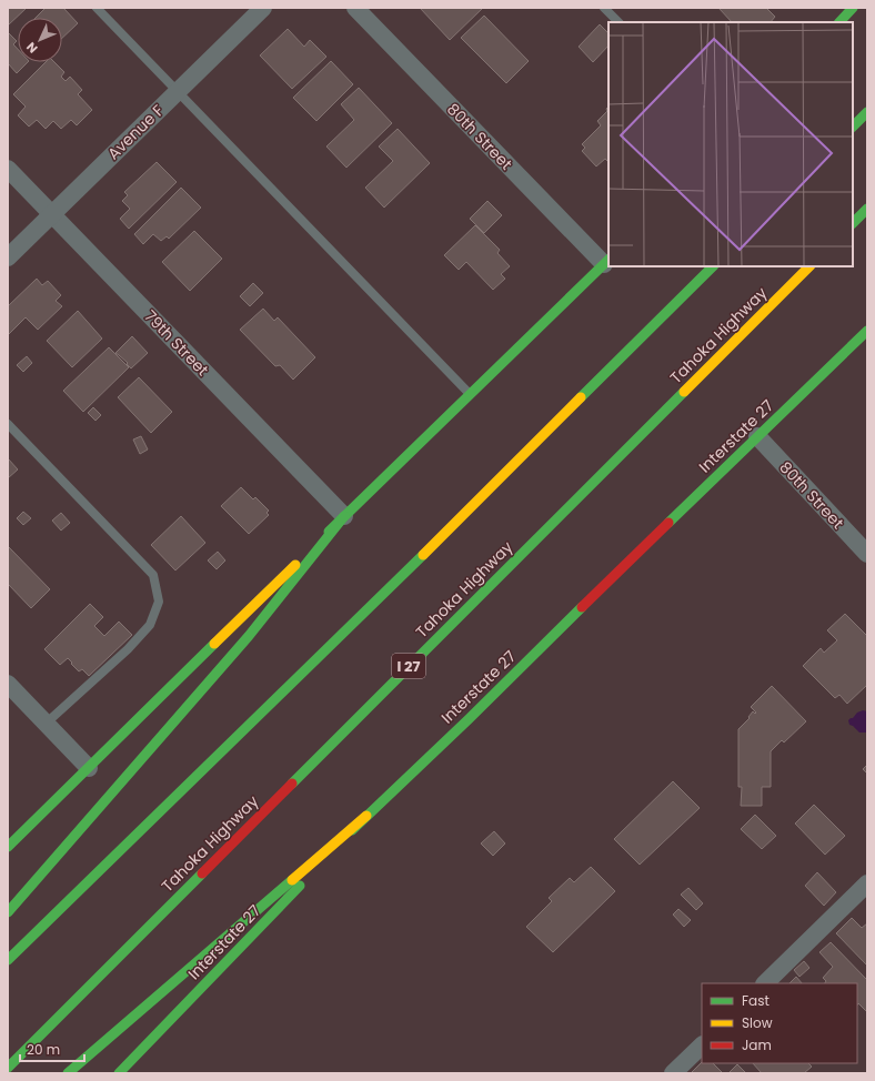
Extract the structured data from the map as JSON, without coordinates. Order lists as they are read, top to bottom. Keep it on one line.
{"streets":{"main road":["Tahoka Highway","Interstate 27","I 27"],"street":["Avenue F","80th Street","79th Street"]},"crossings":[["Avenue F","79th Street"],["80th Street","Interstate 27"]],"legend":["Fast","Slow","Jam"],"scale_bar":"20 m","north":"bottom left"}
